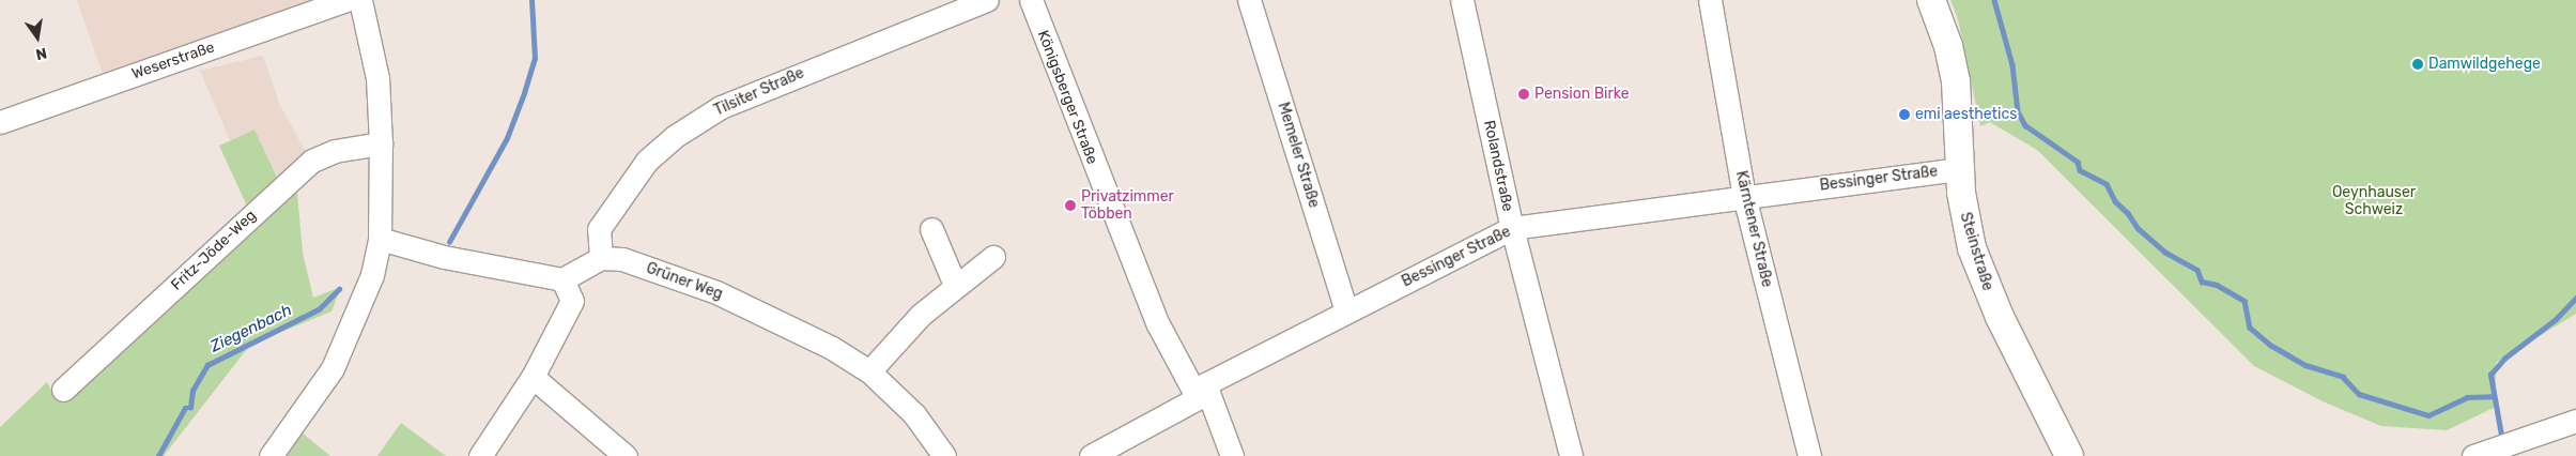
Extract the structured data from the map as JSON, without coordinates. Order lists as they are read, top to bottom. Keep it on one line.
{"streets":{"main road":["Steinstraße"],"street":["Weserstraße","Tilsiter Straße","Königsberger Straße","Memeler Straße","Rolandstraße","Bessinger Straße","Kärntener Straße","Fritz-Jöde-Weg","Grüner Weg"]},"crossings":[["Tilsiter Straße","Grüner Weg"],["Königsberger Straße","Bessinger Straße"],["Memeler Straße","Bessinger Straße"],["Rolandstraße","Bessinger Straße"],["Bessinger Straße","Kärntener Straße"],["Bessinger Straße","Steinstraße"]],"water":["Ziegenbach"],"parks":["Oeynhauser Schweiz"],"places":["Damwildgehege","Pension Birke","emi aesthetics","Privatzimmer Többen"],"north":"bottom"}
